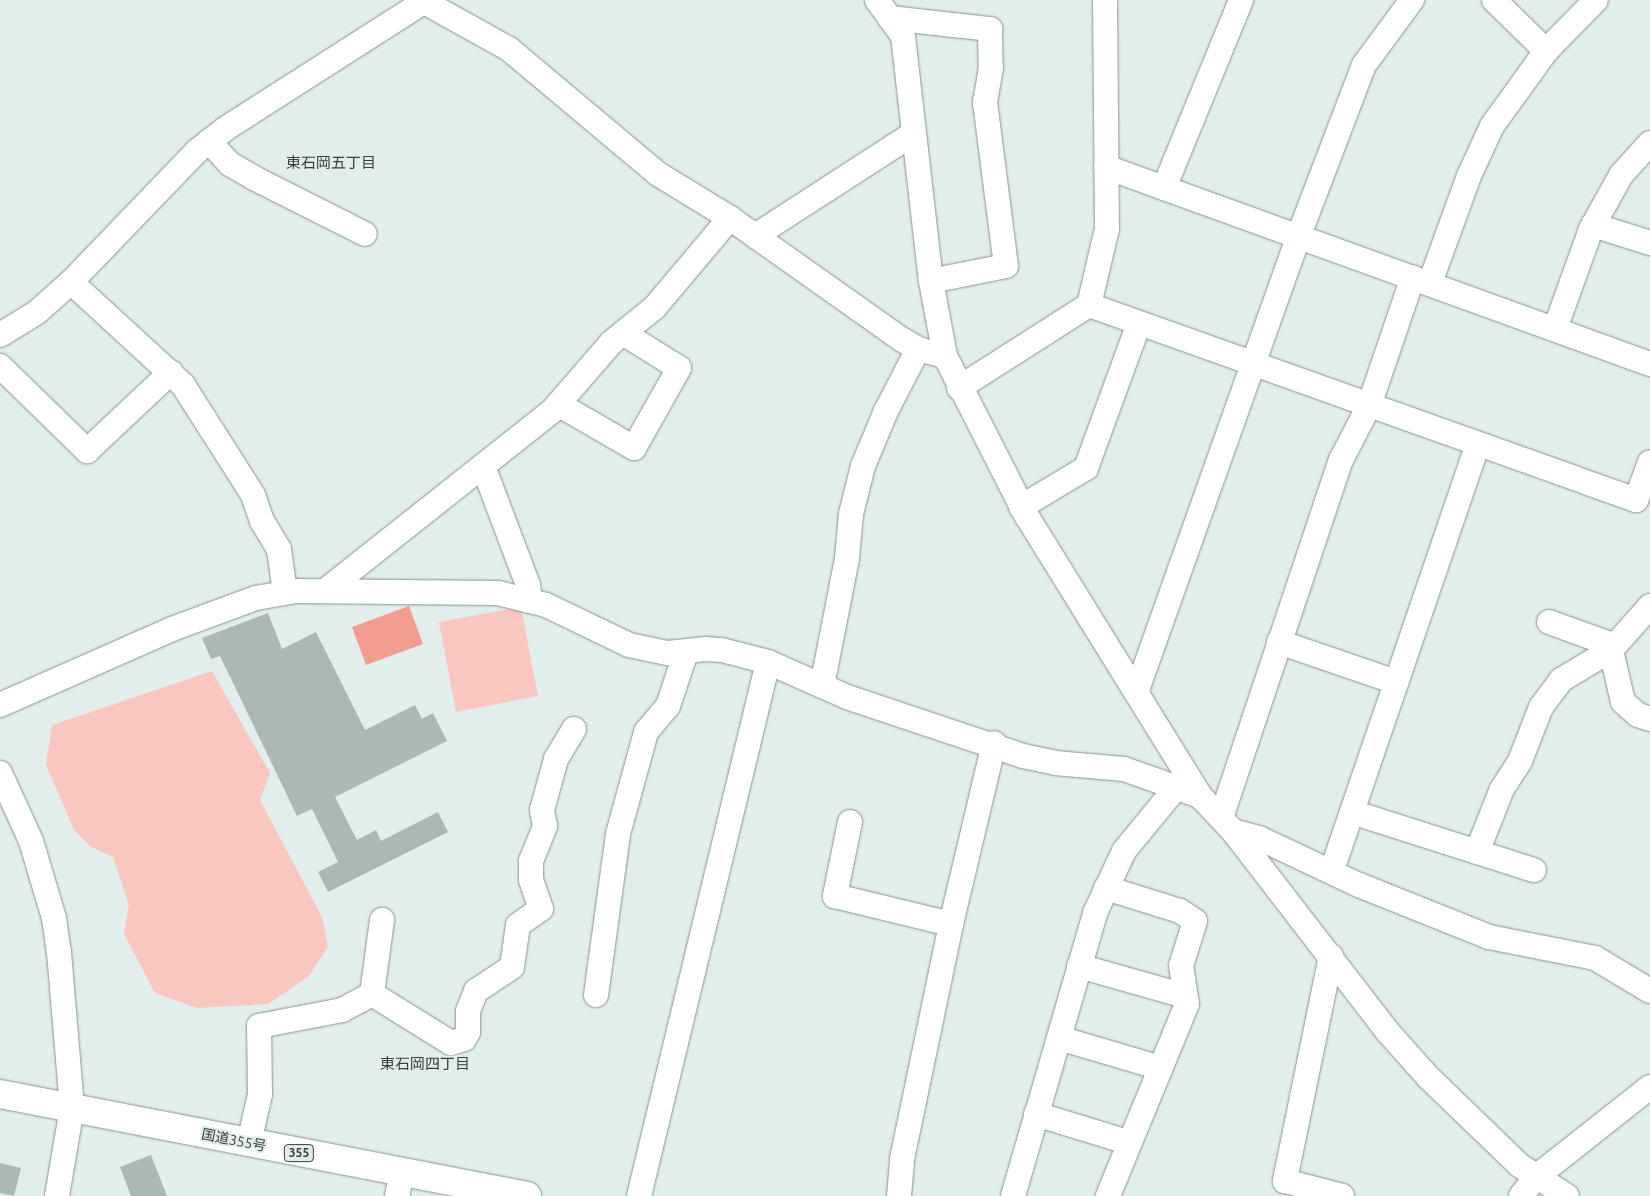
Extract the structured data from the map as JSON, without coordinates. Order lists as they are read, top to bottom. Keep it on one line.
{"streets":{"highway":["国道355号","355"]},"districts":["東石岡五丁目","東石岡四丁目"]}
